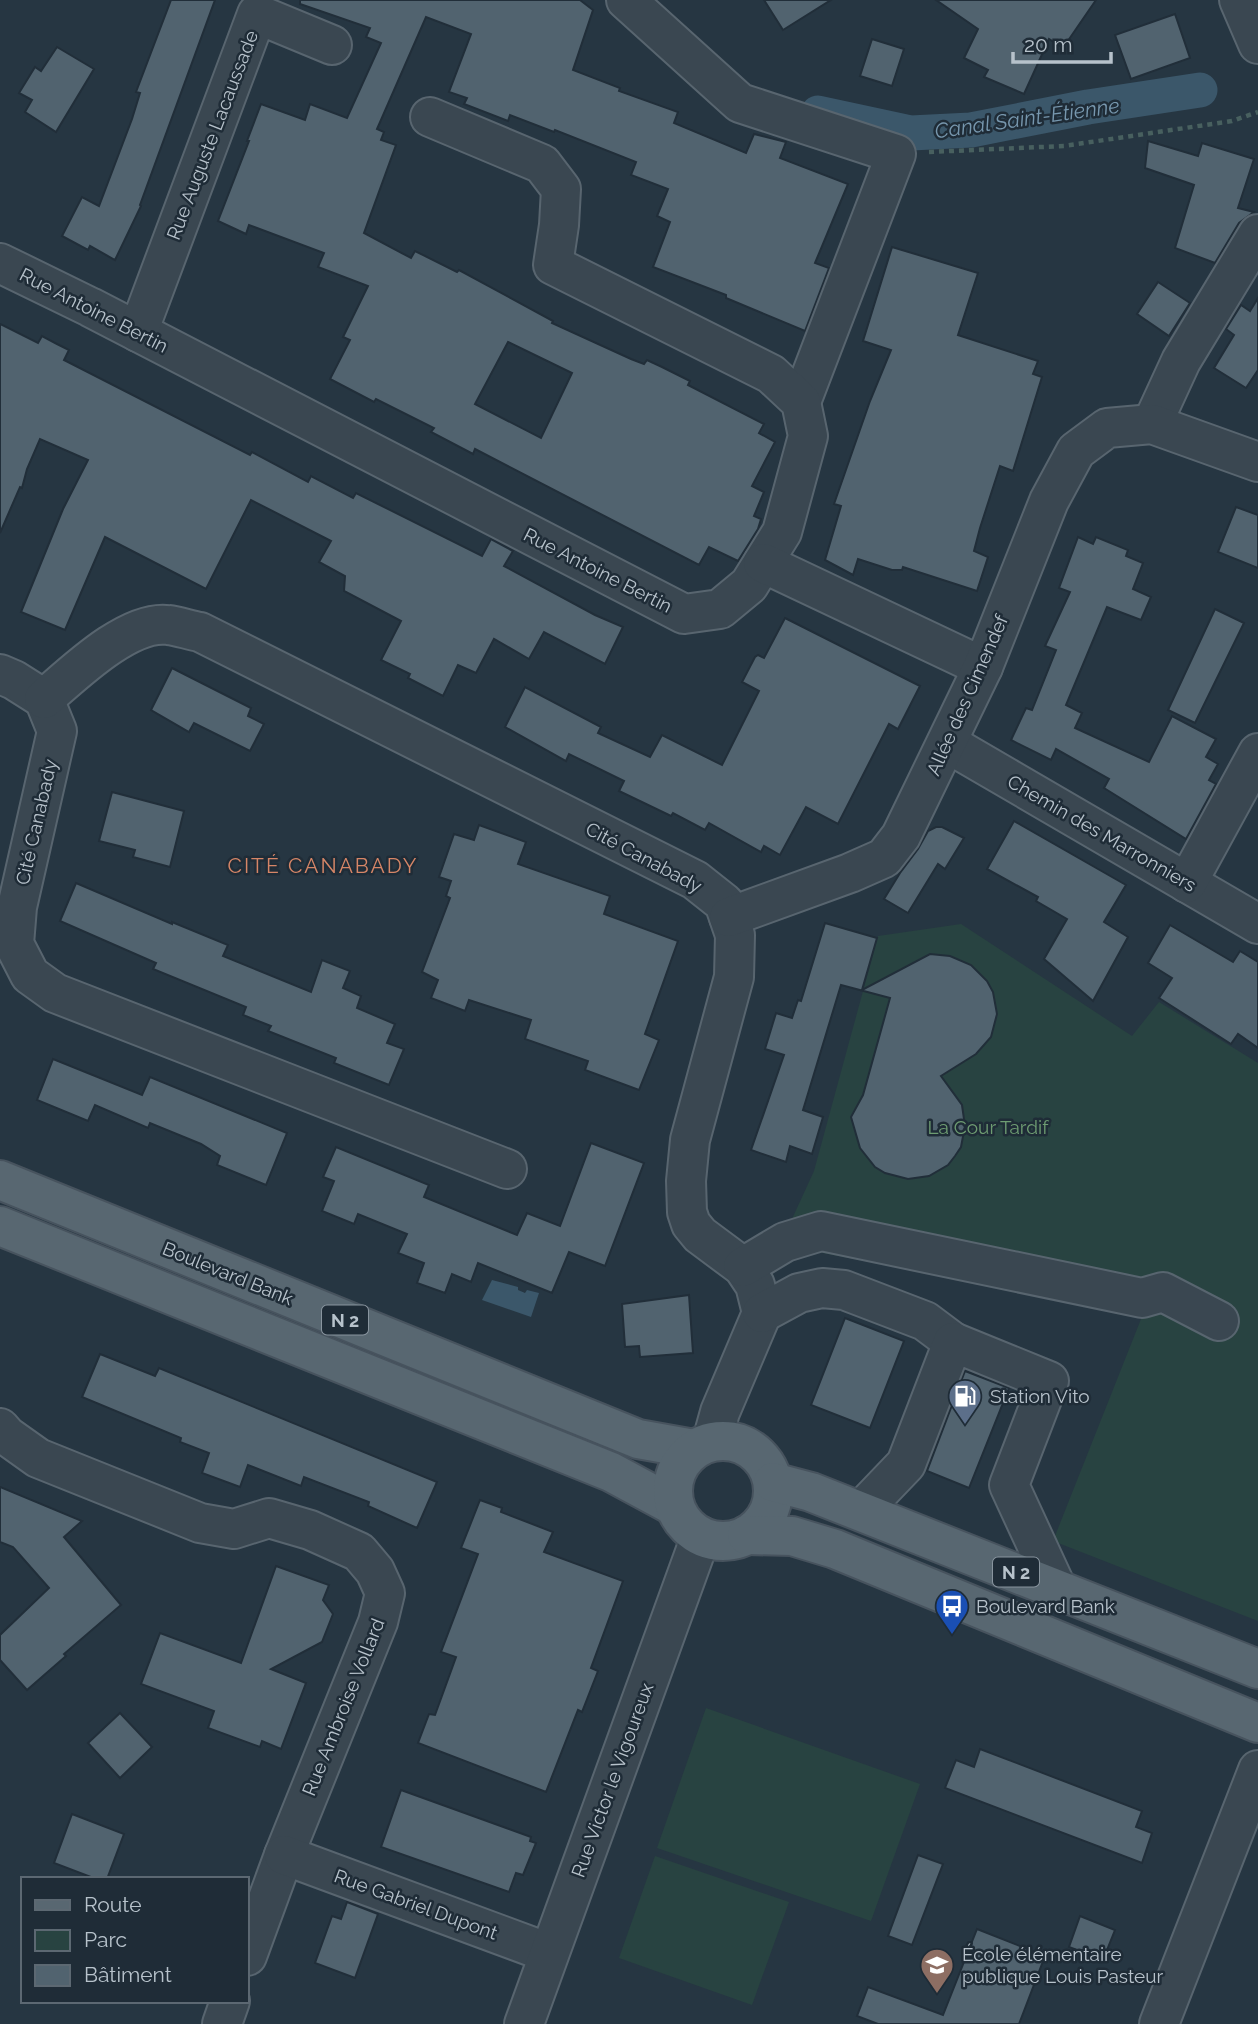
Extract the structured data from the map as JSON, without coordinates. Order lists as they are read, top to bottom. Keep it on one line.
{"streets":{"main road":["Boulevard Bank","N 2"],"street":["Rue Auguste Lacaussade","Rue Antoine Bertin","Allée des Cimendef","Cité Canabady","Chemin des Marronniers","Rue Ambroise Vollard","Rue Victor le Vigoureux","Rue Gabriel Dupont"]},"crossings":[["Rue Auguste Lacaussade","Rue Antoine Bertin"],["Allée des Cimendef","Cité Canabady"],["Allée des Cimendef","Chemin des Marronniers"],["Boulevard Bank","N 2"],["Boulevard Bank","Rue Victor le Vigoureux"],["N 2","Rue Victor le Vigoureux"],["Rue Ambroise Vollard","Rue Gabriel Dupont"],["Rue Victor le Vigoureux","Rue Gabriel Dupont"]],"districts":["CITÉ CANABADY"],"water":["Canal Saint-Étienne"],"parks":["La Cour Tardif"],"places":{"fuel station":["Station Vito"],"bus stop":["Boulevard Bank"],"school or university":["École élémentaire publique Louis Pasteur"]},"legend":["Route","Parc","Bâtiment"],"scale_bar":"20 m"}
